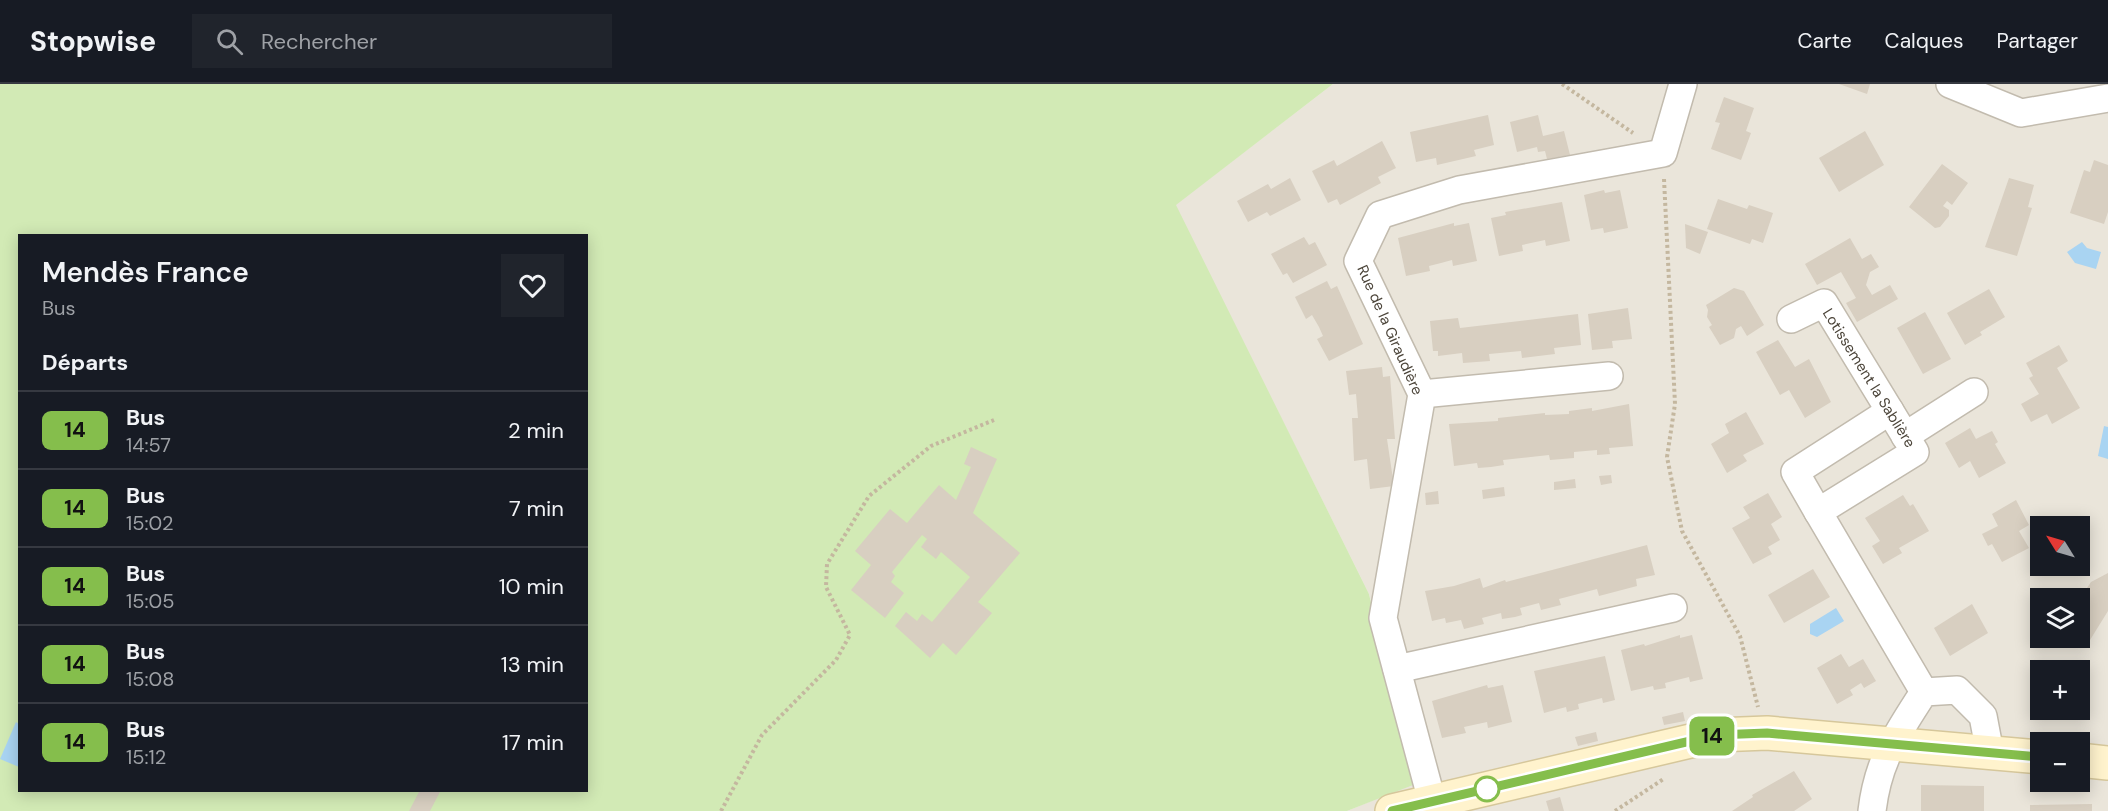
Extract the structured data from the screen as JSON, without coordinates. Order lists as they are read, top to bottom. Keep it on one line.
{"streets":{"street":["Rue de la Giraudière","Lotissement la Sablière"]},"lines":["bus line 14"],"north":"top left","page":{"header":"Stopwise","search":"Rechercher","nav":["Carte","Calques","Partager"],"on_map":"14","heading":[["Mendès France","Bus"],"Départs"],"list":[{"mark":"14","name":"Bus","note":"14:57","value":"2 min"},{"mark":"14","name":"Bus","note":"15:02","value":"7 min"},{"mark":"14","name":"Bus","note":"15:05","value":"10 min"},{"mark":"14","name":"Bus","note":"15:08","value":"13 min"},{"mark":"14","name":"Bus","note":"15:12","value":"17 min"}],"map_buttons":["+","−"]}}
